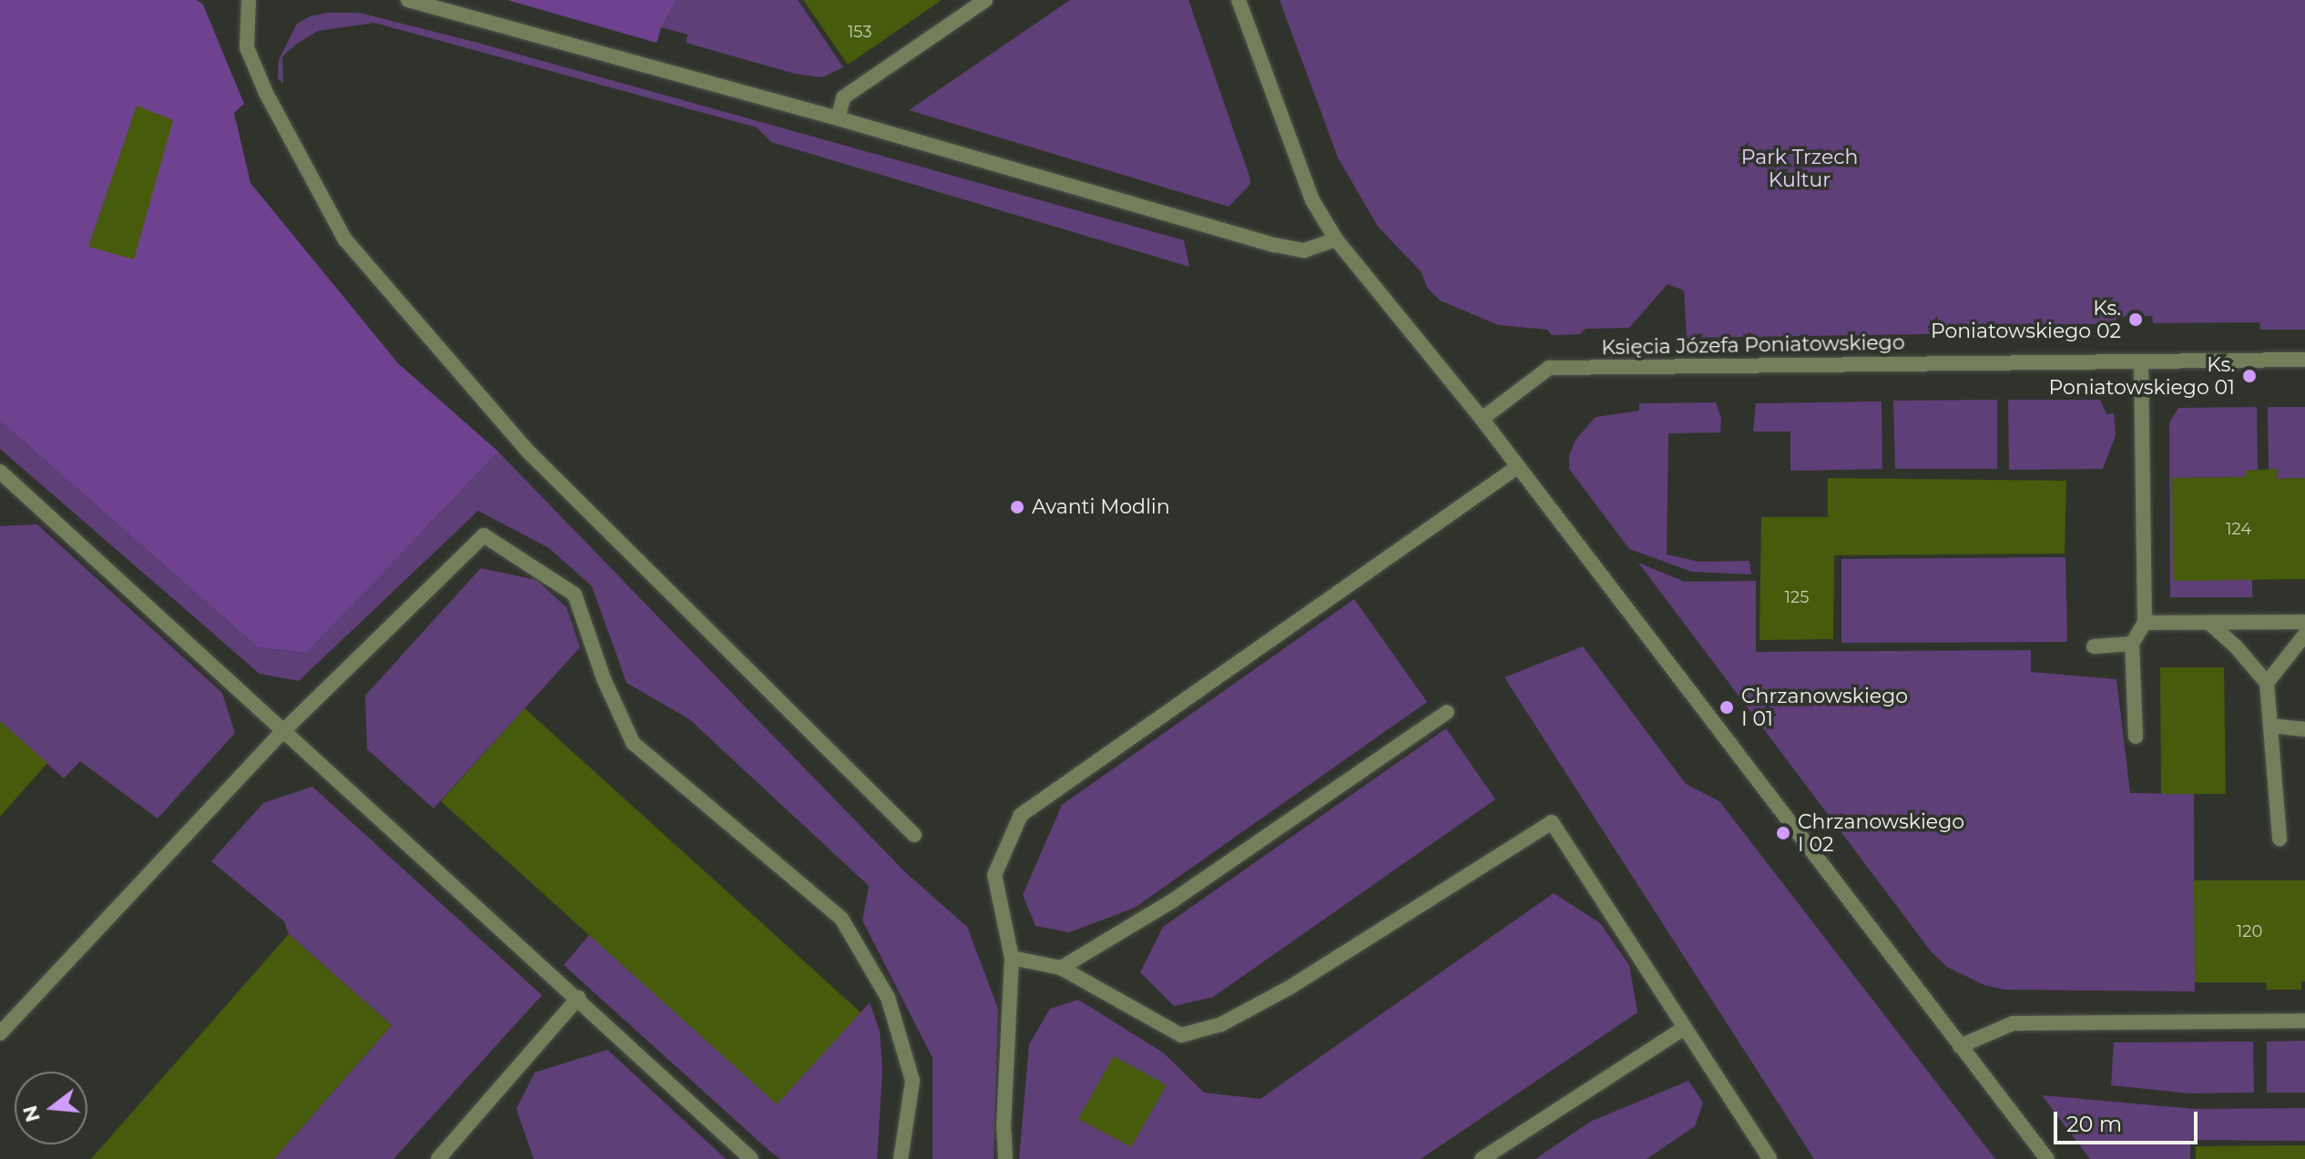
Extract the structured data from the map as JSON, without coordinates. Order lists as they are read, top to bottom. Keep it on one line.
{"streets":{"street":["Księcia Józefa Poniatowskiego"]},"parks":["Park Trzech Kultur"],"places":["Ks. Poniatowskiego 02","Ks. Poniatowskiego 01","Avanti Modlin","Chrzanowskiego I 01","Chrzanowskiego I 02"],"house_numbers":["153","124","125","120"],"scale_bar":"20 m","north":"left"}
